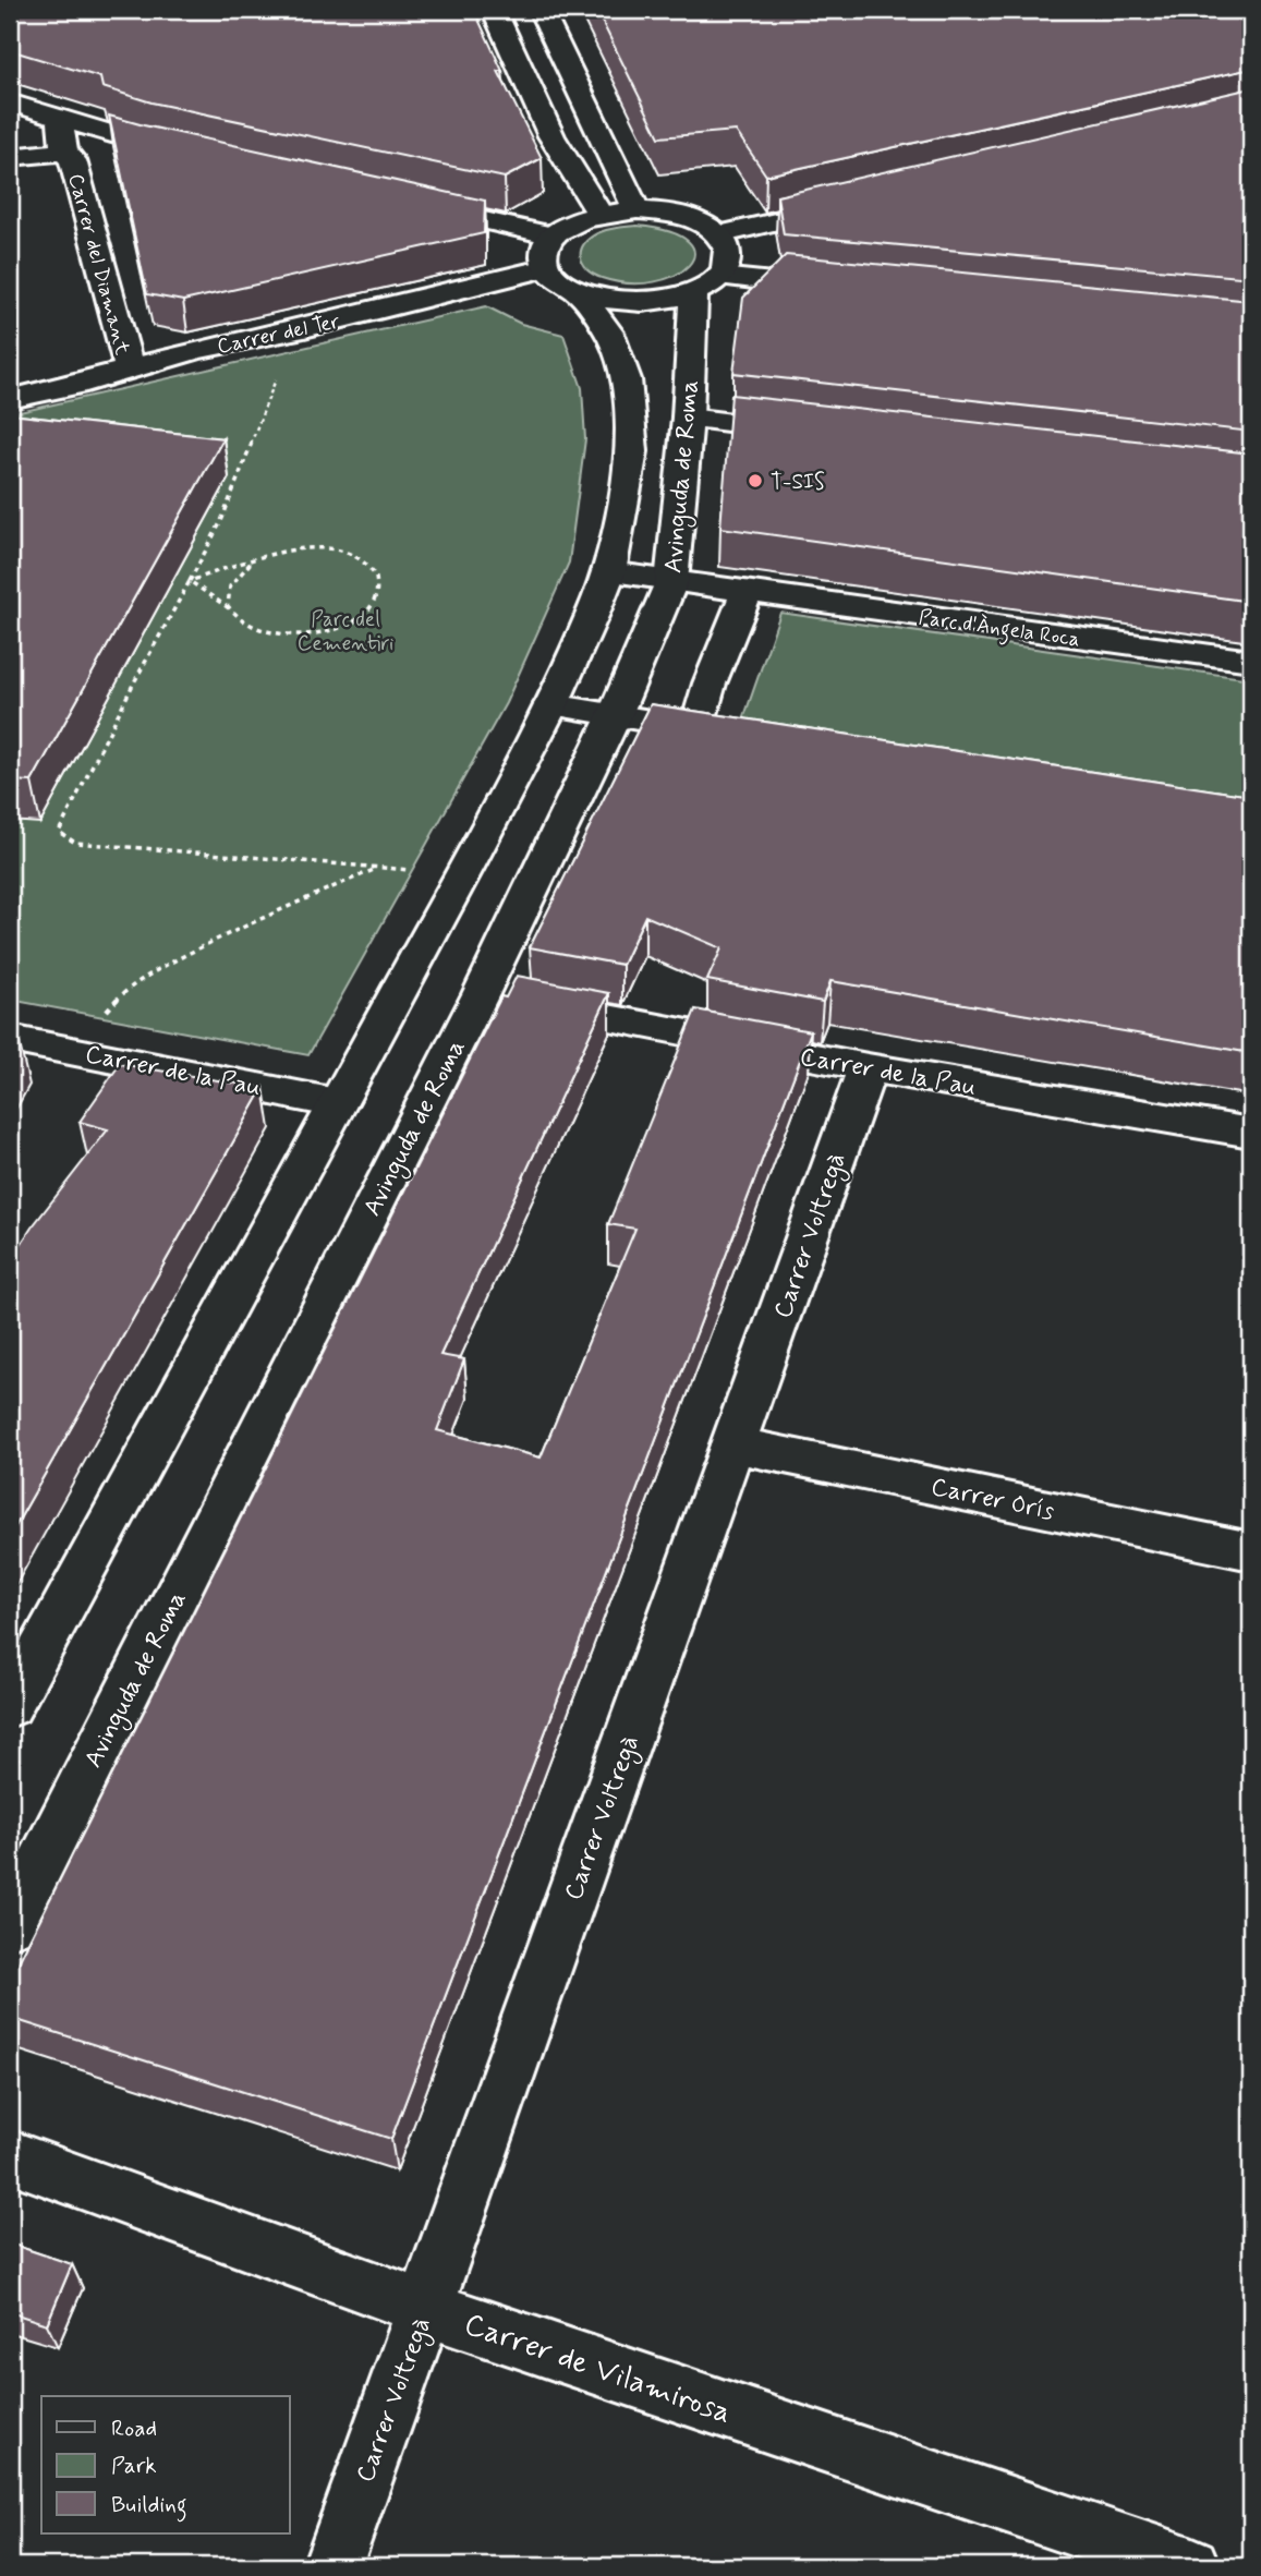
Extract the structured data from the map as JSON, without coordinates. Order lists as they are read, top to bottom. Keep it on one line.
{"streets":{"street":["Carrer del Diamant","Carrer del Ter","Avinguda de Roma","Parc d'Àngela Roca","Carrer de la Pau","Carrer Voltregà","Carrer Orís","Carrer de Vilamirosa"]},"crossings":[["Carrer del Diamant","Carrer del Ter"],["Avinguda de Roma","Parc d'Àngela Roca"],["Avinguda de Roma","Carrer de la Pau"],["Carrer de la Pau","Carrer Voltregà"],["Carrer Voltregà","Carrer Orís"],["Carrer Voltregà","Carrer de Vilamirosa"]],"parks":["Parc del Cementiri"],"places":["T-SIS"],"legend":["Road","Park","Building"]}
